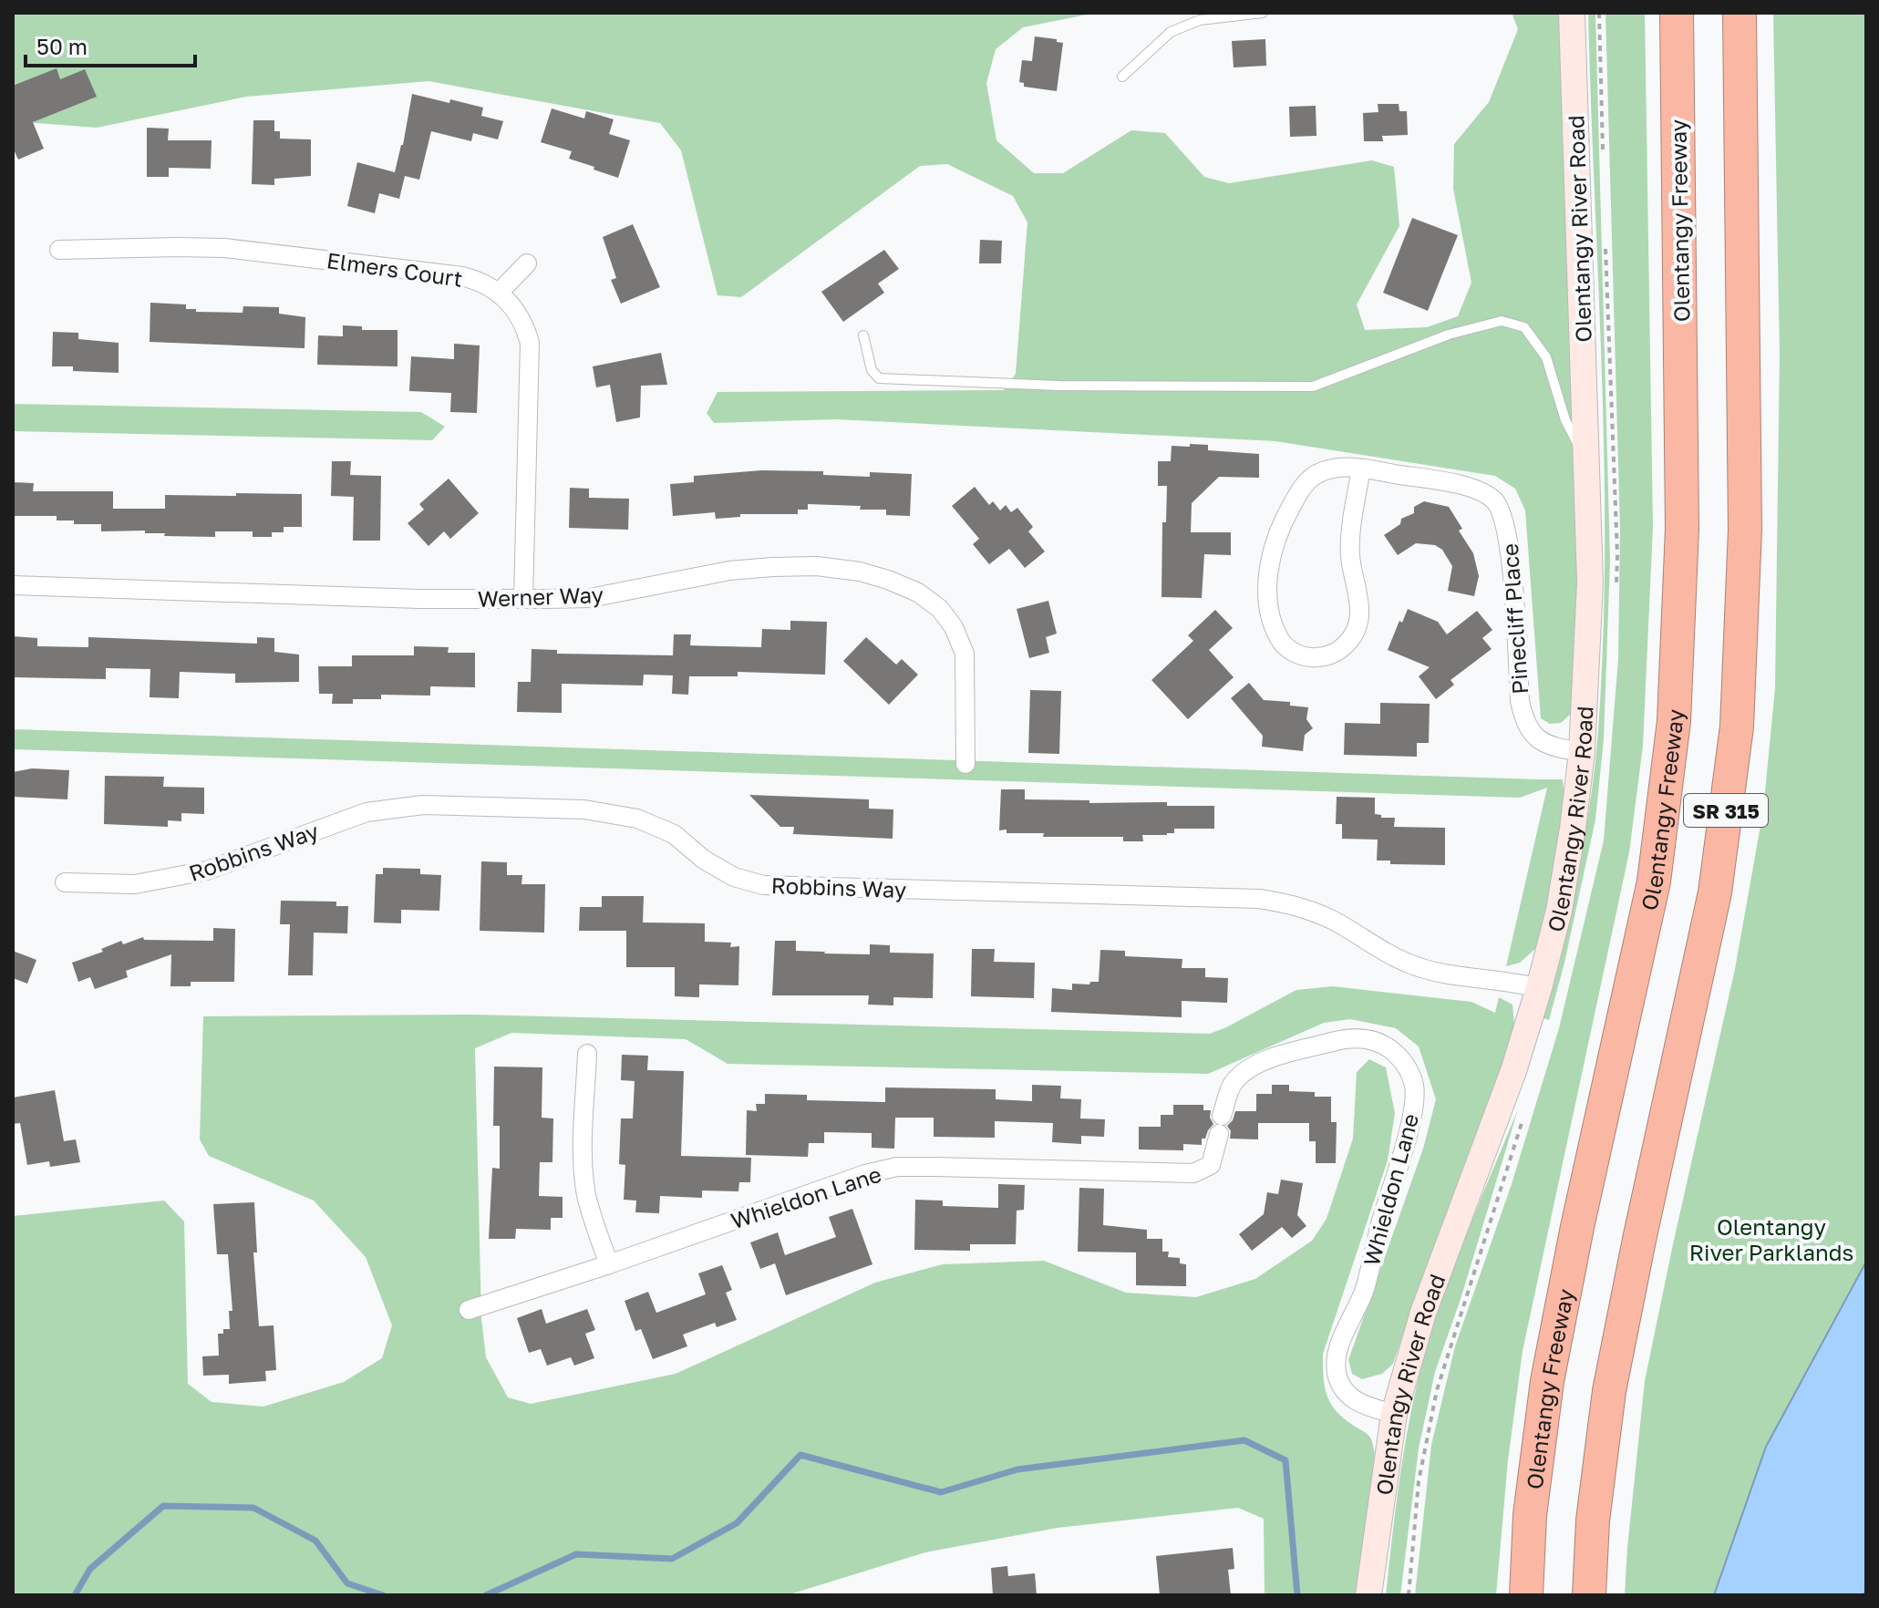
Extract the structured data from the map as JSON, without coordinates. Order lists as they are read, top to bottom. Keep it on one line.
{"streets":{"highway":["Olentangy Freeway","SR 315"],"main road":["Olentangy River Road"],"street":["Elmers Court","Werner Way","Pinecliff Place","Robbins Way","Whieldon Lane"]},"crossings":[["Olentangy River Road","Pinecliff Place"],["Olentangy River Road","Robbins Way"],["Olentangy River Road","Whieldon Lane"],["Elmers Court","Werner Way"]],"parks":["Olentangy River Parklands"],"scale_bar":"50 m"}
